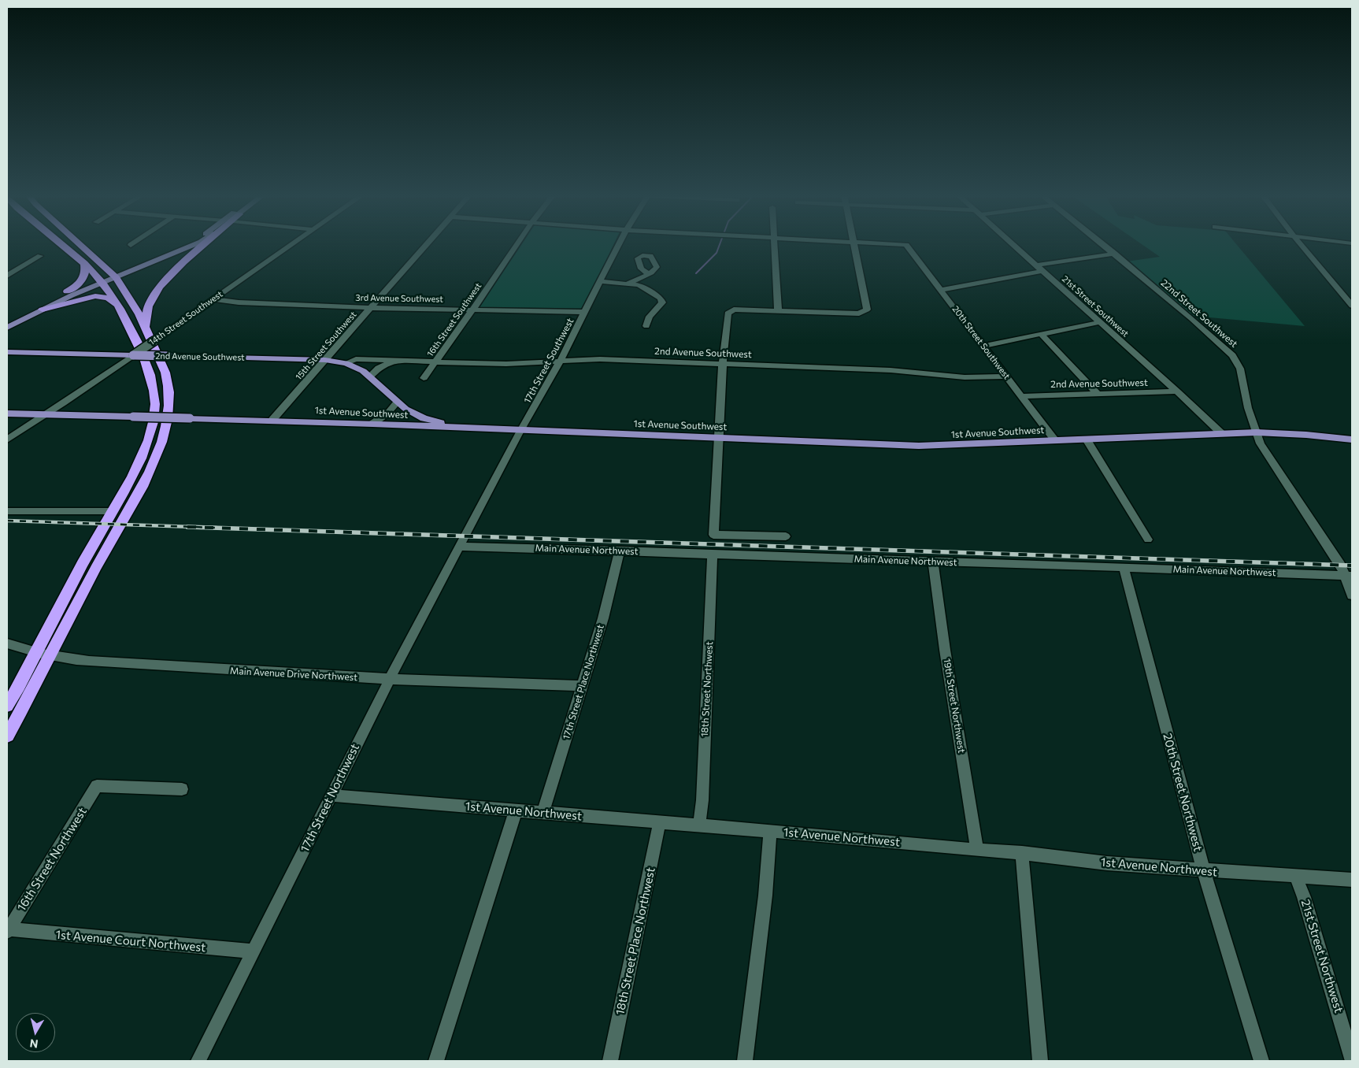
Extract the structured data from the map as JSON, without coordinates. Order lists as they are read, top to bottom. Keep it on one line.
{"streets":{"main road":["2nd Avenue Southwest","1st Avenue Southwest"],"street":["3rd Avenue Southwest","21st Street Southwest","22nd Street Southwest","14th Street Southwest","16th Street Southwest","20th Street Southwest","15th Street Southwest","17th Street Southwest","Main Avenue Northwest","Main Avenue Drive Northwest","17th Street Place Northwest","18th Street Northwest","19th Street Northwest","20th Street Northwest","17th Street Northwest","1st Avenue Northwest","16th Street Northwest","1st Avenue Court Northwest","18th Street Place Northwest","21st Street Northwest"]},"crossings":[["3rd Avenue Southwest","14th Street Southwest"],["3rd Avenue Southwest","16th Street Southwest"],["3rd Avenue Southwest","15th Street Southwest"],["3rd Avenue Southwest","17th Street Southwest"],["21st Street Southwest","2nd Avenue Southwest"],["21st Street Southwest","1st Avenue Southwest"],["22nd Street Southwest","1st Avenue Southwest"],["22nd Street Southwest","Main Avenue Northwest"],["14th Street Southwest","2nd Avenue Southwest"],["14th Street Southwest","1st Avenue Southwest"],["16th Street Southwest","2nd Avenue Southwest"],["20th Street Southwest","2nd Avenue Southwest"],["20th Street Southwest","1st Avenue Southwest"],["15th Street Southwest","2nd Avenue Southwest"],["15th Street Southwest","1st Avenue Southwest"],["2nd Avenue Southwest","17th Street Southwest"],["2nd Avenue Southwest","1st Avenue Southwest"],["17th Street Southwest","1st Avenue Southwest"],["17th Street Southwest","17th Street Northwest"],["Main Avenue Northwest","17th Street Place Northwest"],["Main Avenue Northwest","18th Street Northwest"],["Main Avenue Northwest","19th Street Northwest"],["Main Avenue Northwest","20th Street Northwest"],["Main Avenue Northwest","17th Street Northwest"],["Main Avenue Drive Northwest","17th Street Place Northwest"],["Main Avenue Drive Northwest","17th Street Northwest"],["17th Street Place Northwest","1st Avenue Northwest"],["18th Street Northwest","1st Avenue Northwest"],["19th Street Northwest","1st Avenue Northwest"],["20th Street Northwest","1st Avenue Northwest"],["17th Street Northwest","1st Avenue Northwest"],["17th Street Northwest","1st Avenue Court Northwest"],["1st Avenue Northwest","18th Street Place Northwest"],["1st Avenue Northwest","21st Street Northwest"],["16th Street Northwest","1st Avenue Court Northwest"]],"north":"bottom"}
